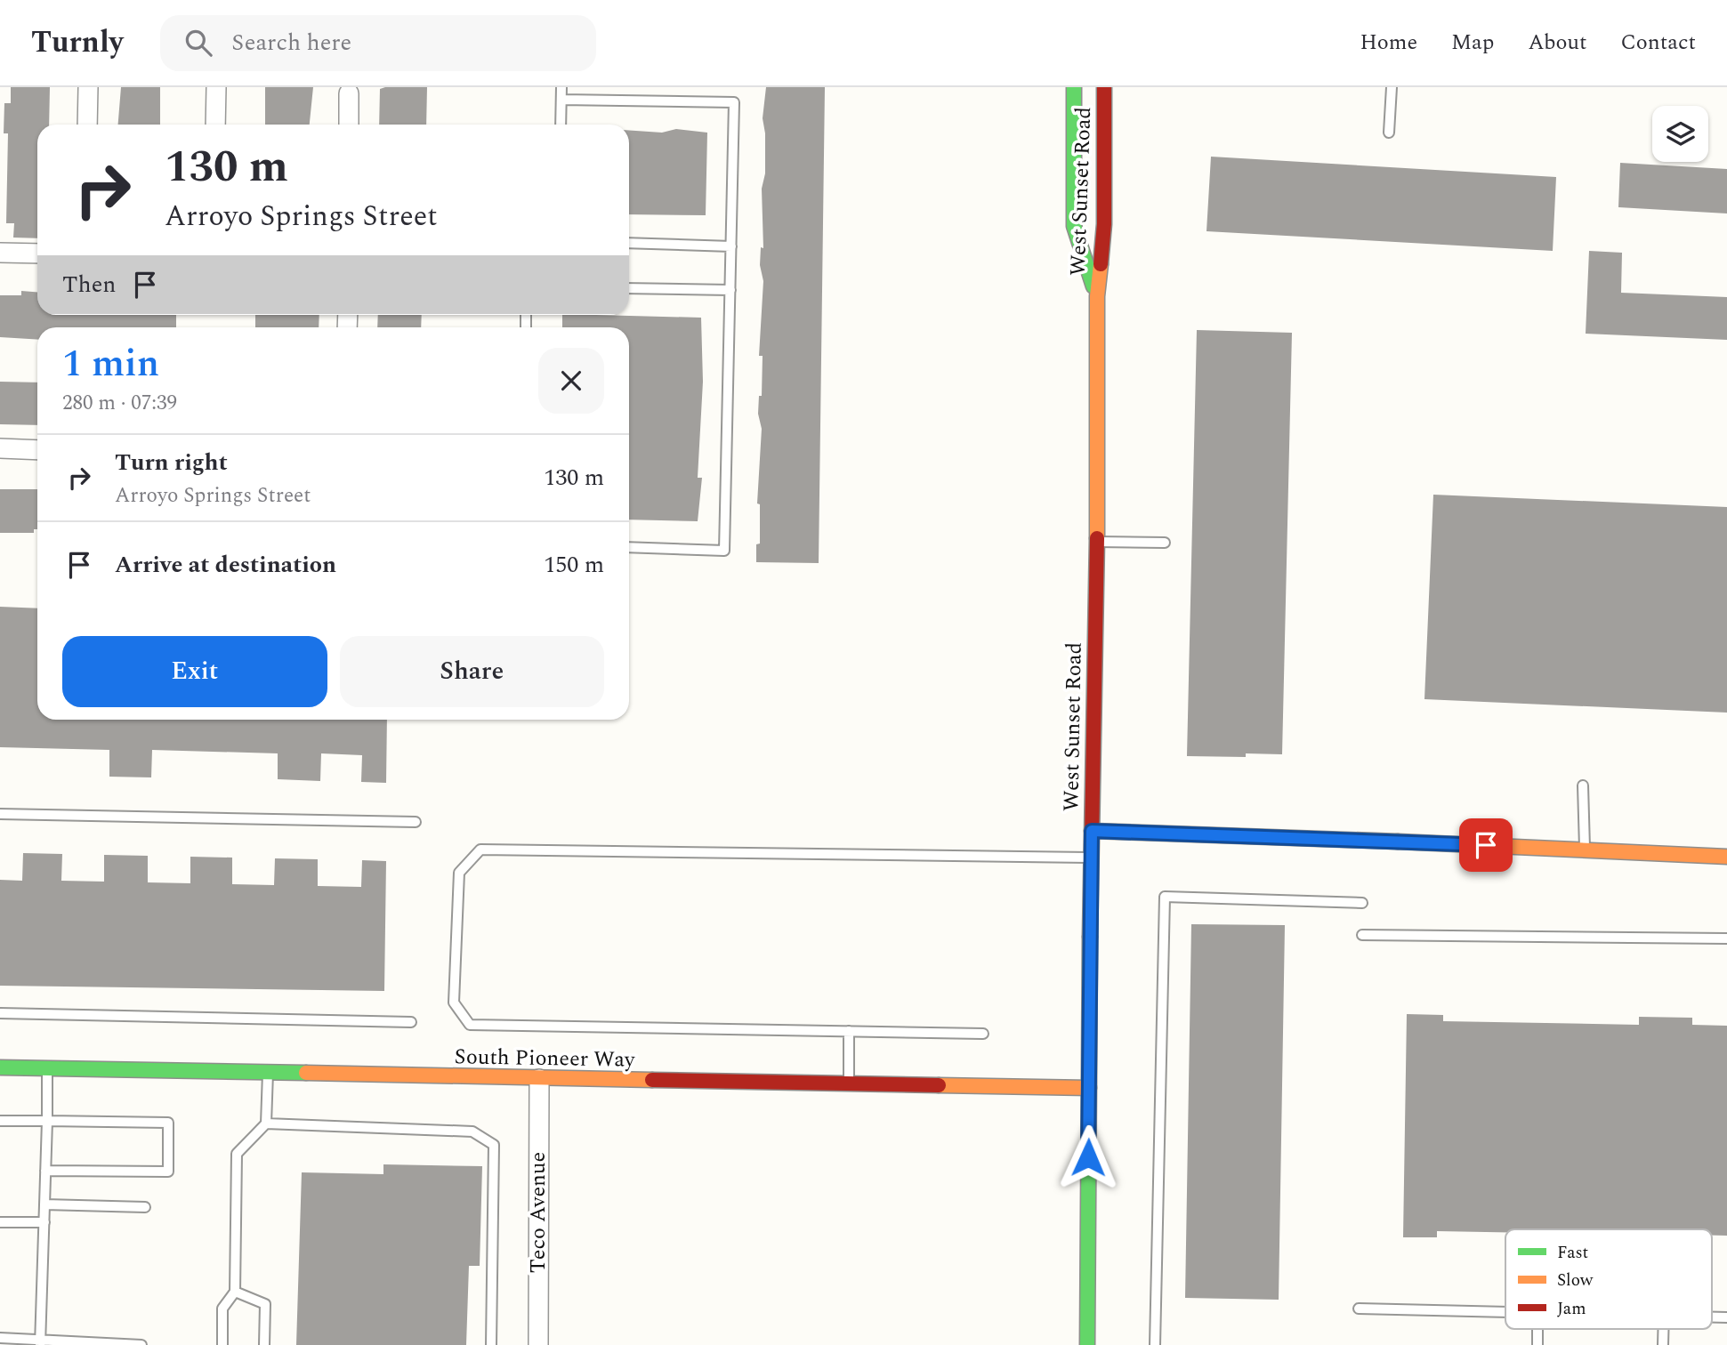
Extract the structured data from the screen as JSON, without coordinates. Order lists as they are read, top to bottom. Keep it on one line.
{"streets":{"street":["West Sunset Road","South Pioneer Way","Teco Avenue"]},"crossings":[["West Sunset Road","South Pioneer Way"],["South Pioneer Way","Teco Avenue"]],"legend":["Fast","Slow","Jam"],"page":{"header":"Turnly","search":"Search here","nav":["Home","Map","About","Contact"],"turn":["130 m","Arroyo Springs Street"],"then":"Then","heading":["1 min","280 m · 07:39"],"list":[{"name":"Turn right","note":"Arroyo Springs Street","value":"130 m"},{"name":"Arrive at destination","value":"150 m"}],"buttons":["Exit","Share"]}}
